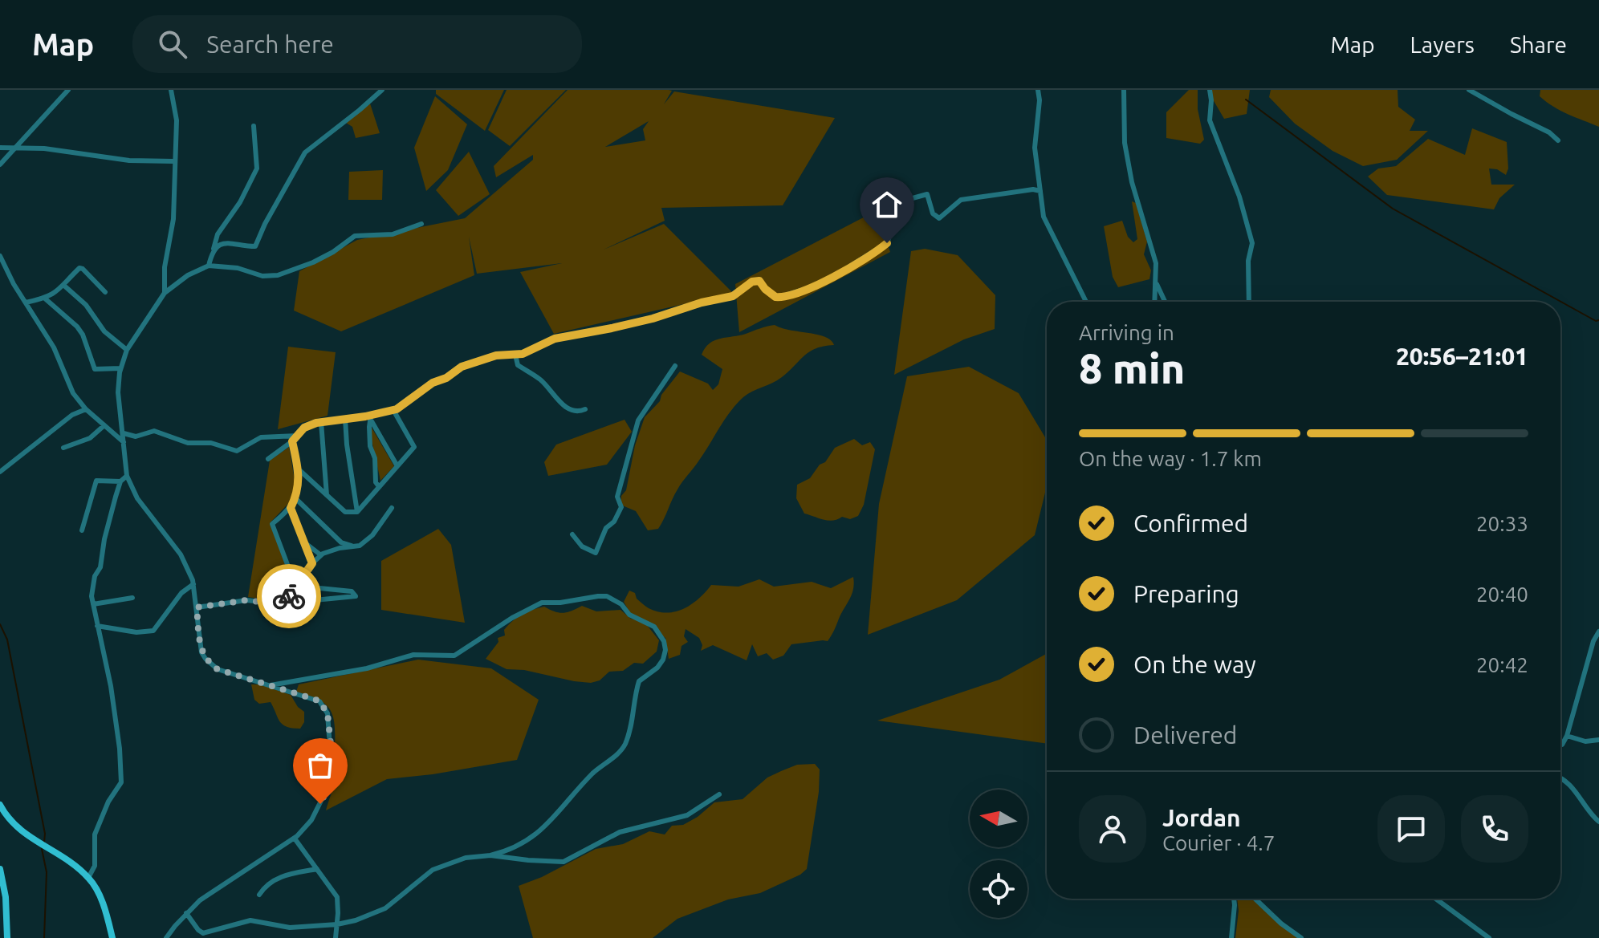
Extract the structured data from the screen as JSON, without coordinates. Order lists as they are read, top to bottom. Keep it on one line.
{"north":"left","page":{"header":"Map","search":"Search here","nav":["Map","Layers","Share"],"heading":["8 min","Arriving in","20:56–21:01"],"panel":["Jordan","Courier · 4.7"],"bar":"On the way · 1.7 km","list":[["Confirmed","20:33"],["Preparing","20:40"],["On the way","20:42"],"Delivered"]}}
